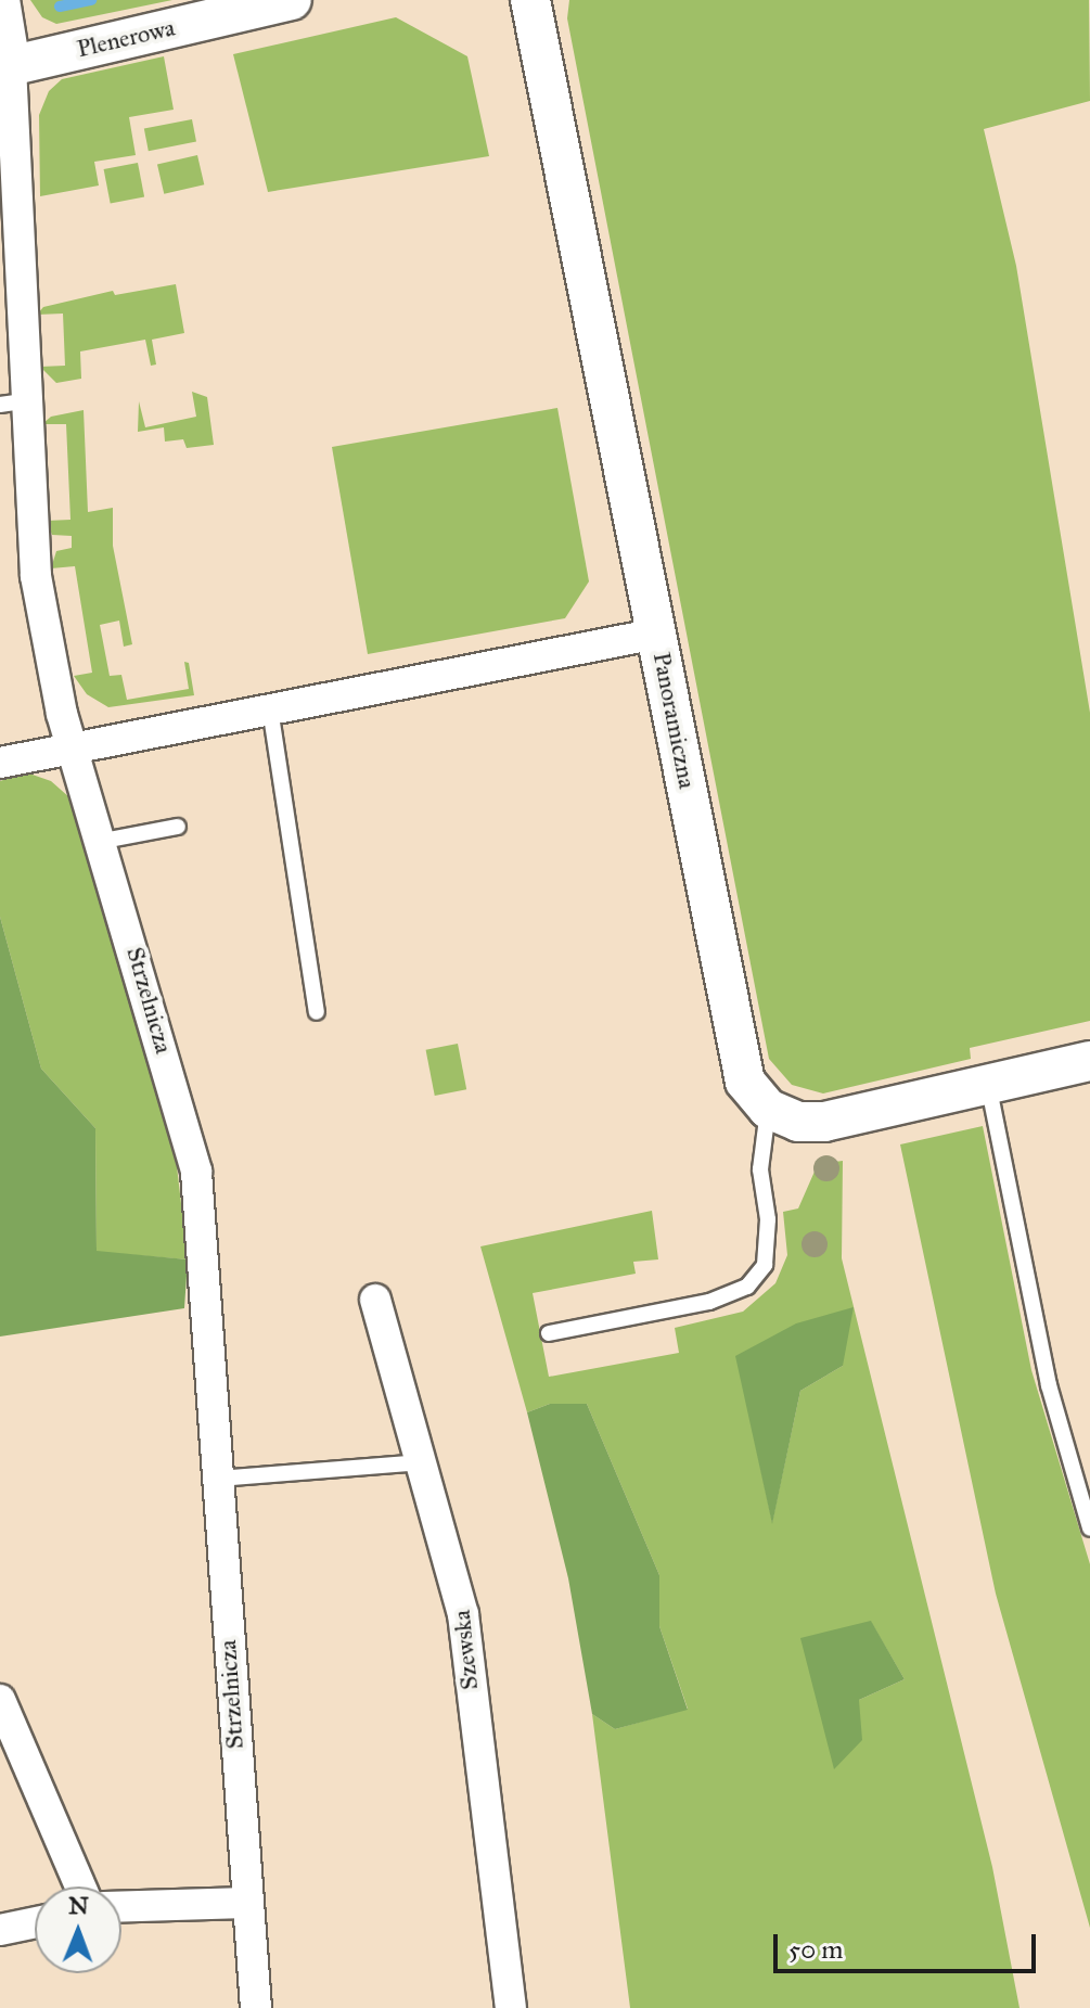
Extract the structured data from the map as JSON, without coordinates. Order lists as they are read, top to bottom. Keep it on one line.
{"streets":{"street":["Plenerowa","Panoramiczna","Strzelnicza","Szewska"]},"crossings":[["Plenerowa","Strzelnicza"]],"scale_bar":"50 m","north":"top"}
